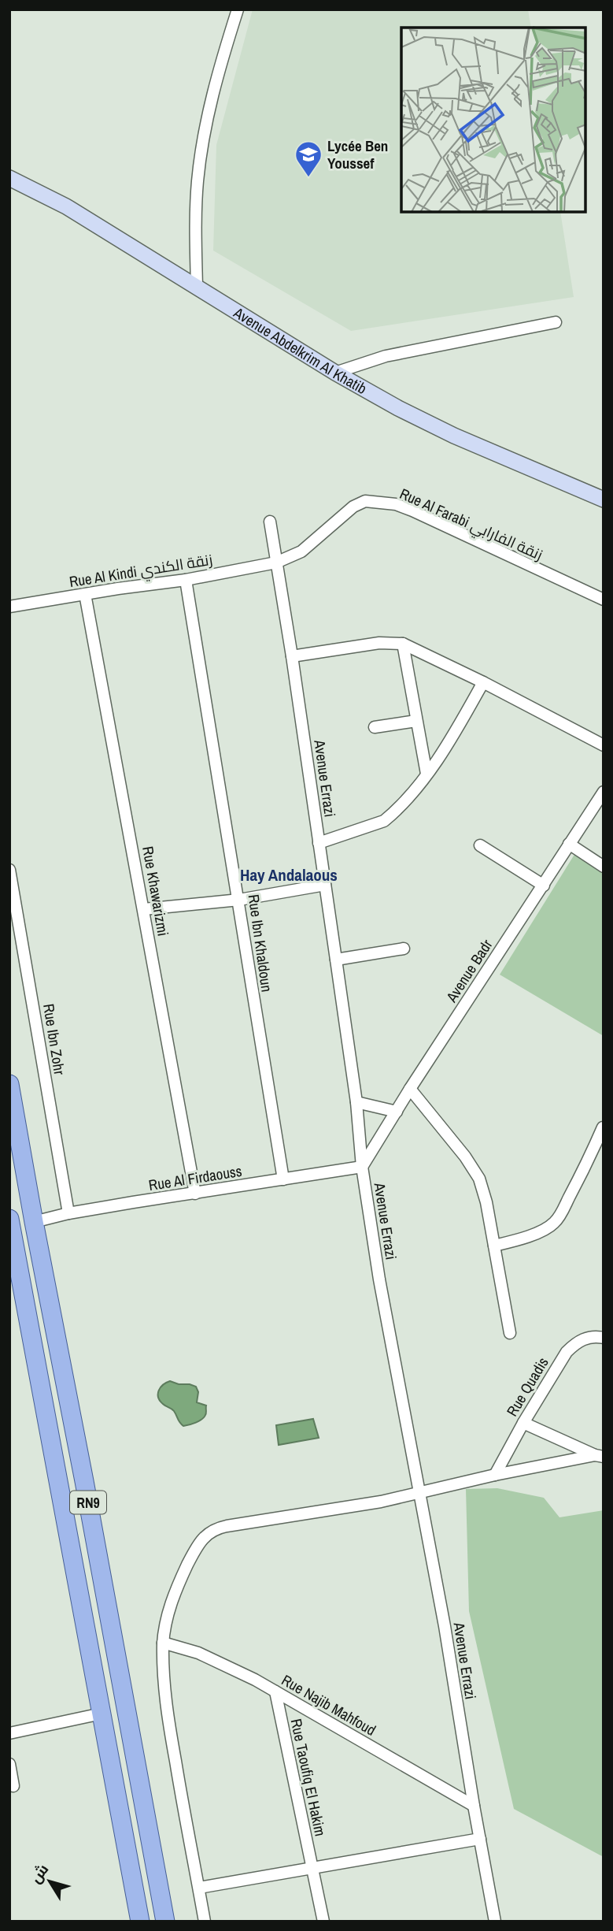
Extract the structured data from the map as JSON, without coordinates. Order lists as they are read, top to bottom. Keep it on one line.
{"streets":{"main road":["RN9"],"street":["Avenue Abdelkrim Al Khatib","Rue Al Farabi زنقة الفارابي","Rue Al Kindi زنقة الكندي","Avenue Errazi","Rue Khawarizmi","Rue Ibn Khaldoun","Avenue Badr","Rue Ibn Zohr","Rue Al Firdaouss","Rue Quadis","Rue Najib Mahfoud","Rue Taoufiq El Hakim"]},"crossings":[["Rue Al Farabi زنقة الفارابي","Rue Al Kindi زنقة الكندي"],["Rue Al Farabi زنقة الفارابي","Avenue Errazi"],["Rue Al Kindi زنقة الكندي","Avenue Errazi"],["Rue Al Kindi زنقة الكندي","Rue Khawarizmi"],["Rue Al Kindi زنقة الكندي","Rue Ibn Khaldoun"],["Avenue Errazi","Avenue Badr"],["Avenue Errazi","Rue Al Firdaouss"],["Avenue Errazi","Rue Najib Mahfoud"],["Rue Khawarizmi","Rue Al Firdaouss"],["Rue Ibn Khaldoun","Rue Al Firdaouss"],["Avenue Badr","Rue Al Firdaouss"],["Rue Ibn Zohr","Rue Al Firdaouss"],["Rue Al Firdaouss","RN9"],["Rue Najib Mahfoud","Rue Taoufiq El Hakim"]],"districts":["Hay Andalaous"],"places":{"school or university":["Lycée Ben Youssef"]},"north":"top left"}
